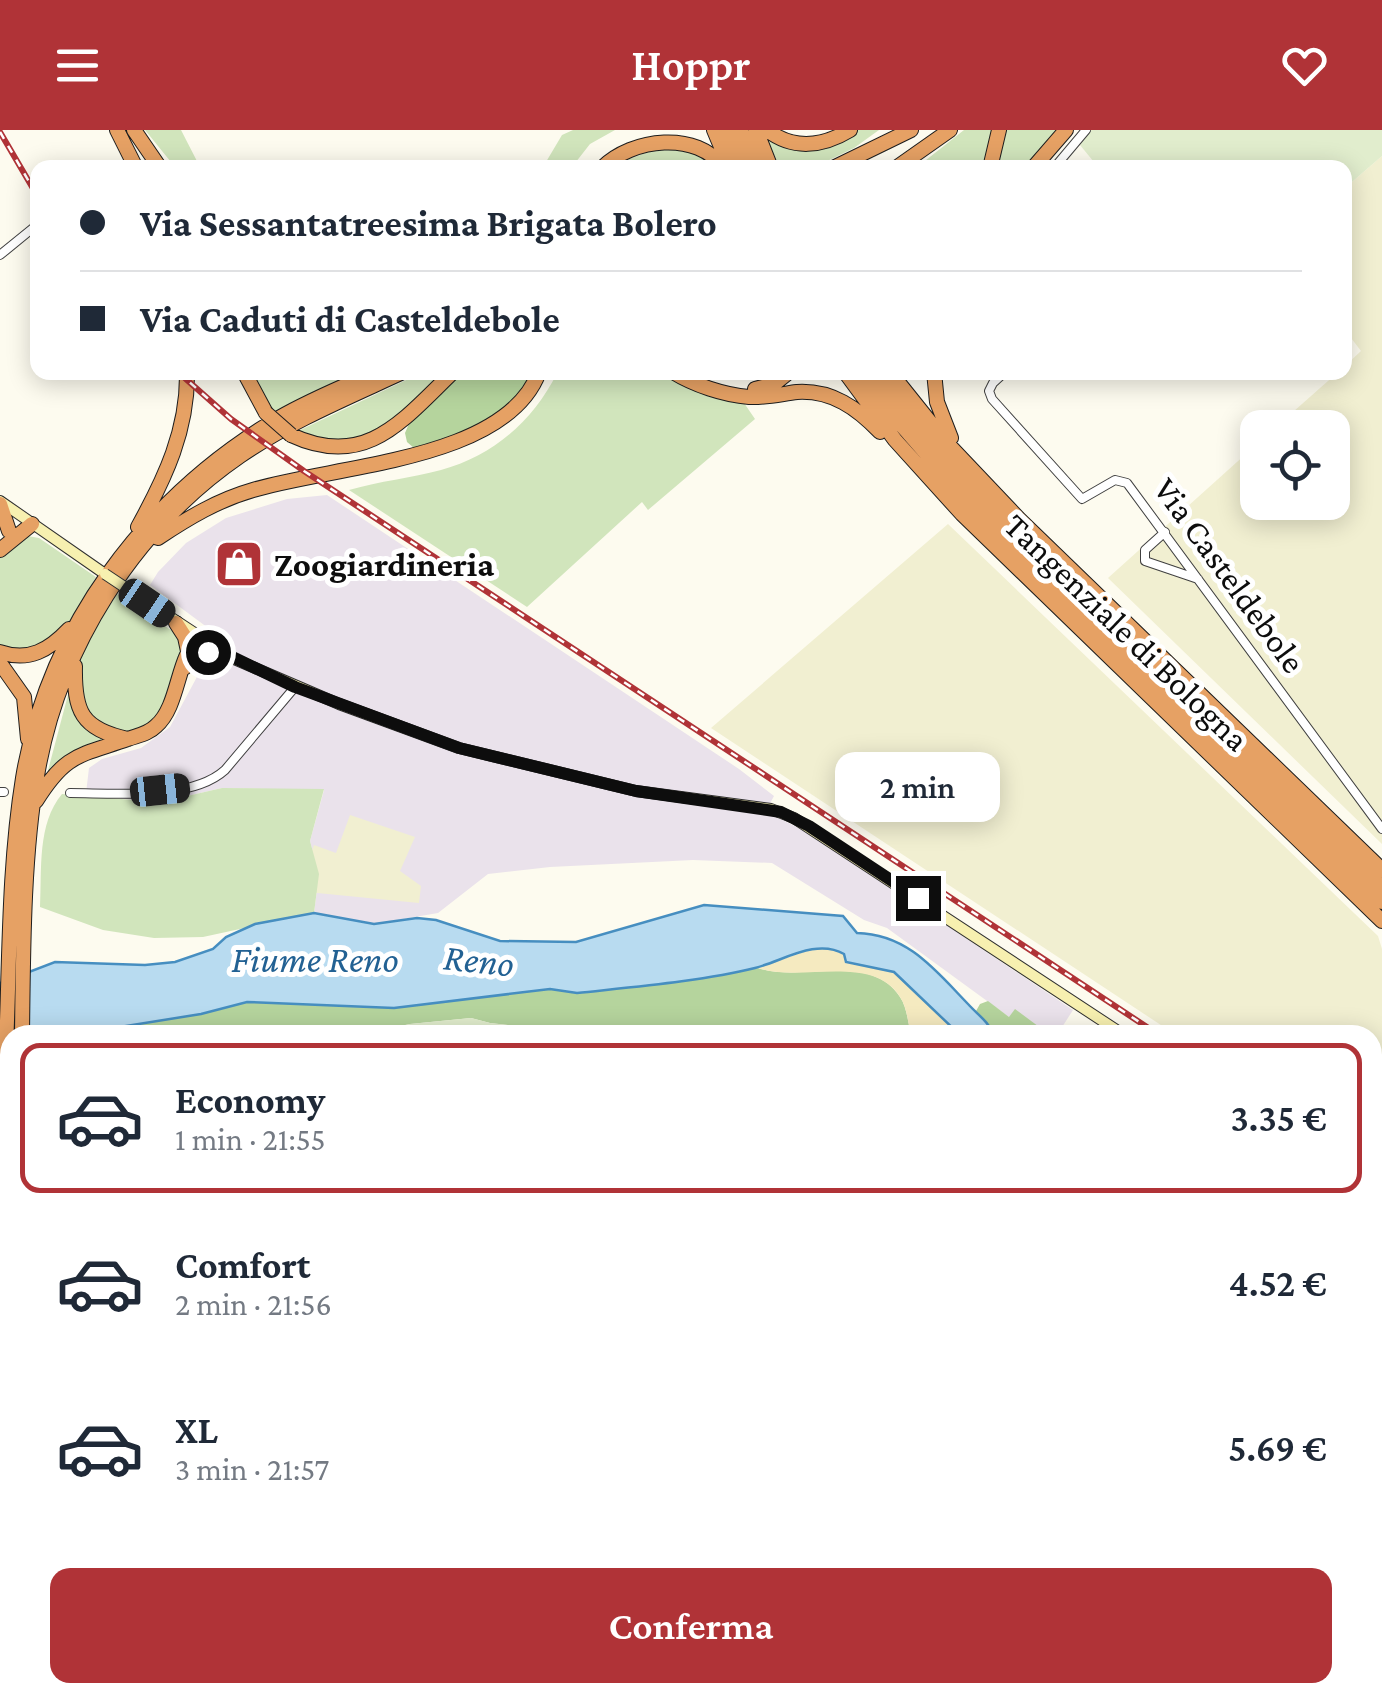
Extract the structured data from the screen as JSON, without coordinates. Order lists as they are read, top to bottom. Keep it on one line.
{"streets":{"highway":["Tangenziale di Bologna"],"street":["Via Casteldebole"]},"water":["Fiume Reno","Reno"],"places":{"shop":["Zoogiardineria"]},"page":{"header":"Hoppr","banner":["Via Sessantatreesima Brigata Bolero","Via Caduti di Casteldebole"],"bubble":"2 min","list":[{"name":"Economy","note":"1 min · 21:55","value":"3.35 €"},{"name":"Comfort","note":"2 min · 21:56","value":"4.52 €"},{"name":"XL","note":"3 min · 21:57","value":"5.69 €"}],"buttons":"Conferma"}}
